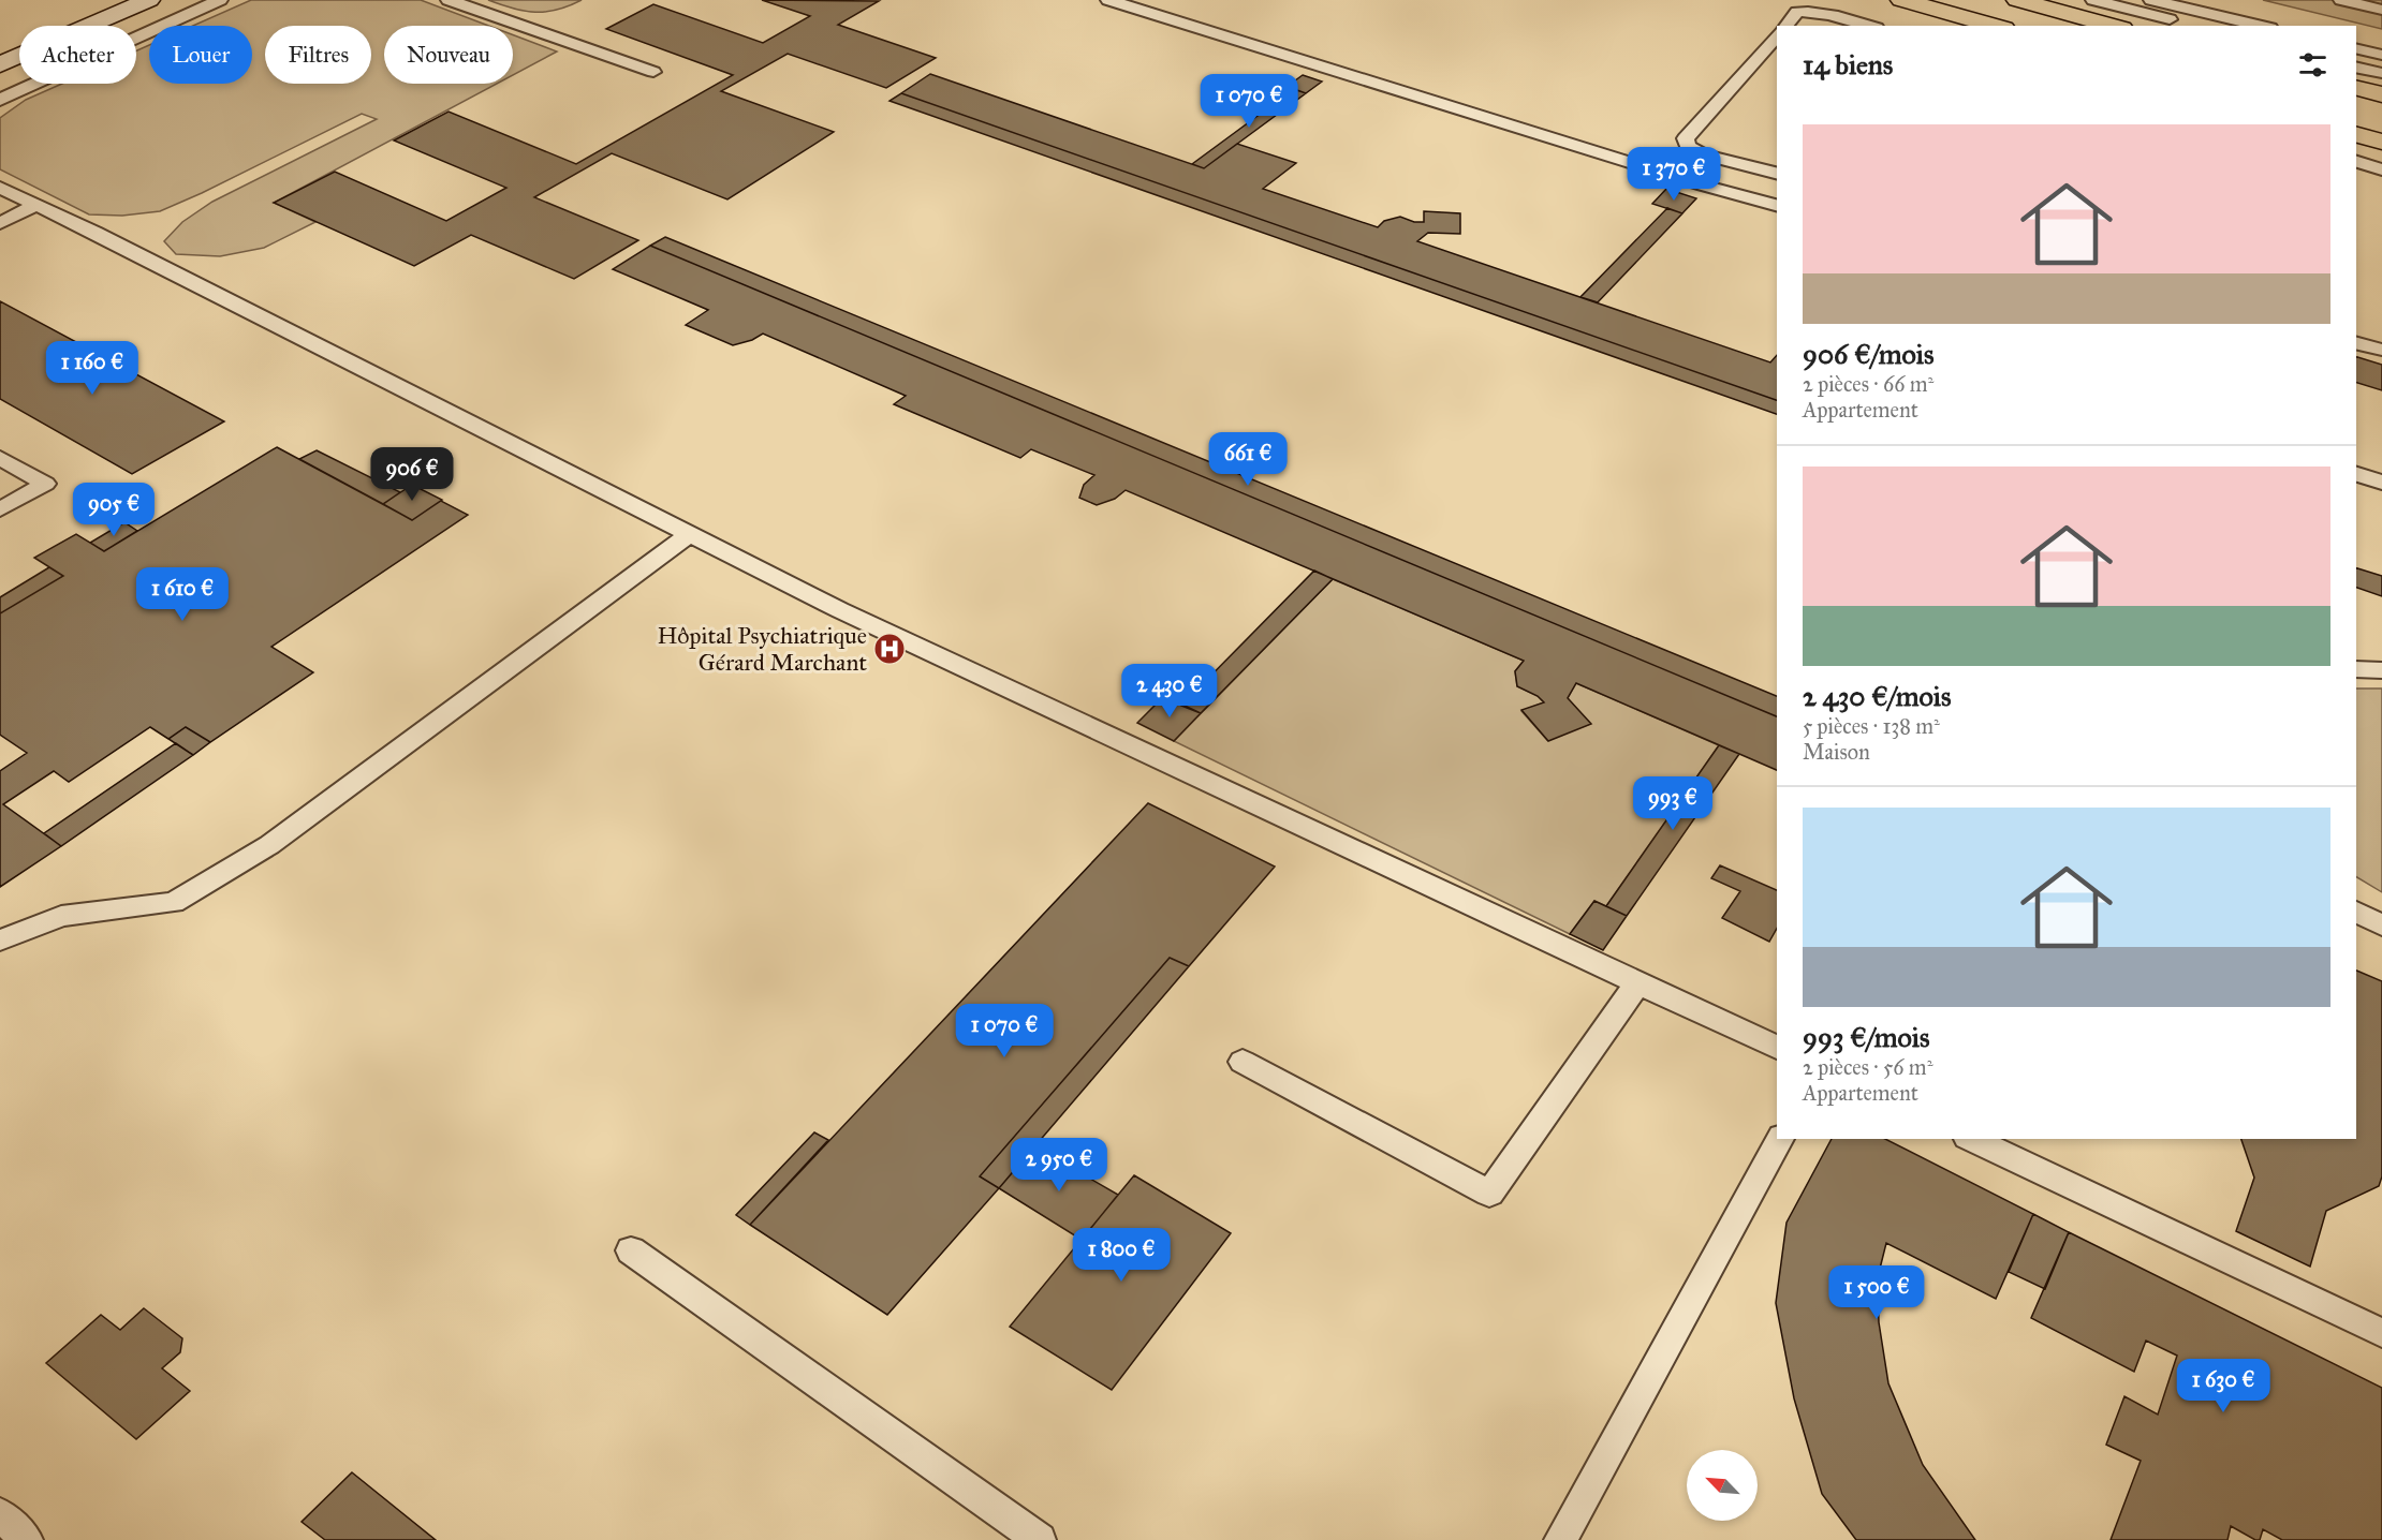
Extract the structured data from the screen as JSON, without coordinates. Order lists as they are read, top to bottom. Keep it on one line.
{"places":{"hospital":["Hôpital Psychiatrique Gérard Marchant"]},"north":"top left","page":{"chip":["Acheter","Louer","Filtres","Nouveau"],"heading":"14 biens","price":["1 070 €","1 370 €","1 160 €","661 €","906 €","905 €","1 610 €","2 430 €","993 €","1 070 €","2 950 €","1 800 €","1 500 €","1 630 €"],"list":[{"name":"906 €/mois","note":"2 pièces · 66 m² · Appartement"},{"name":"2 430 €/mois","note":"5 pièces · 138 m² · Maison"},{"name":"993 €/mois","note":"2 pièces · 56 m² · Appartement"}]}}
